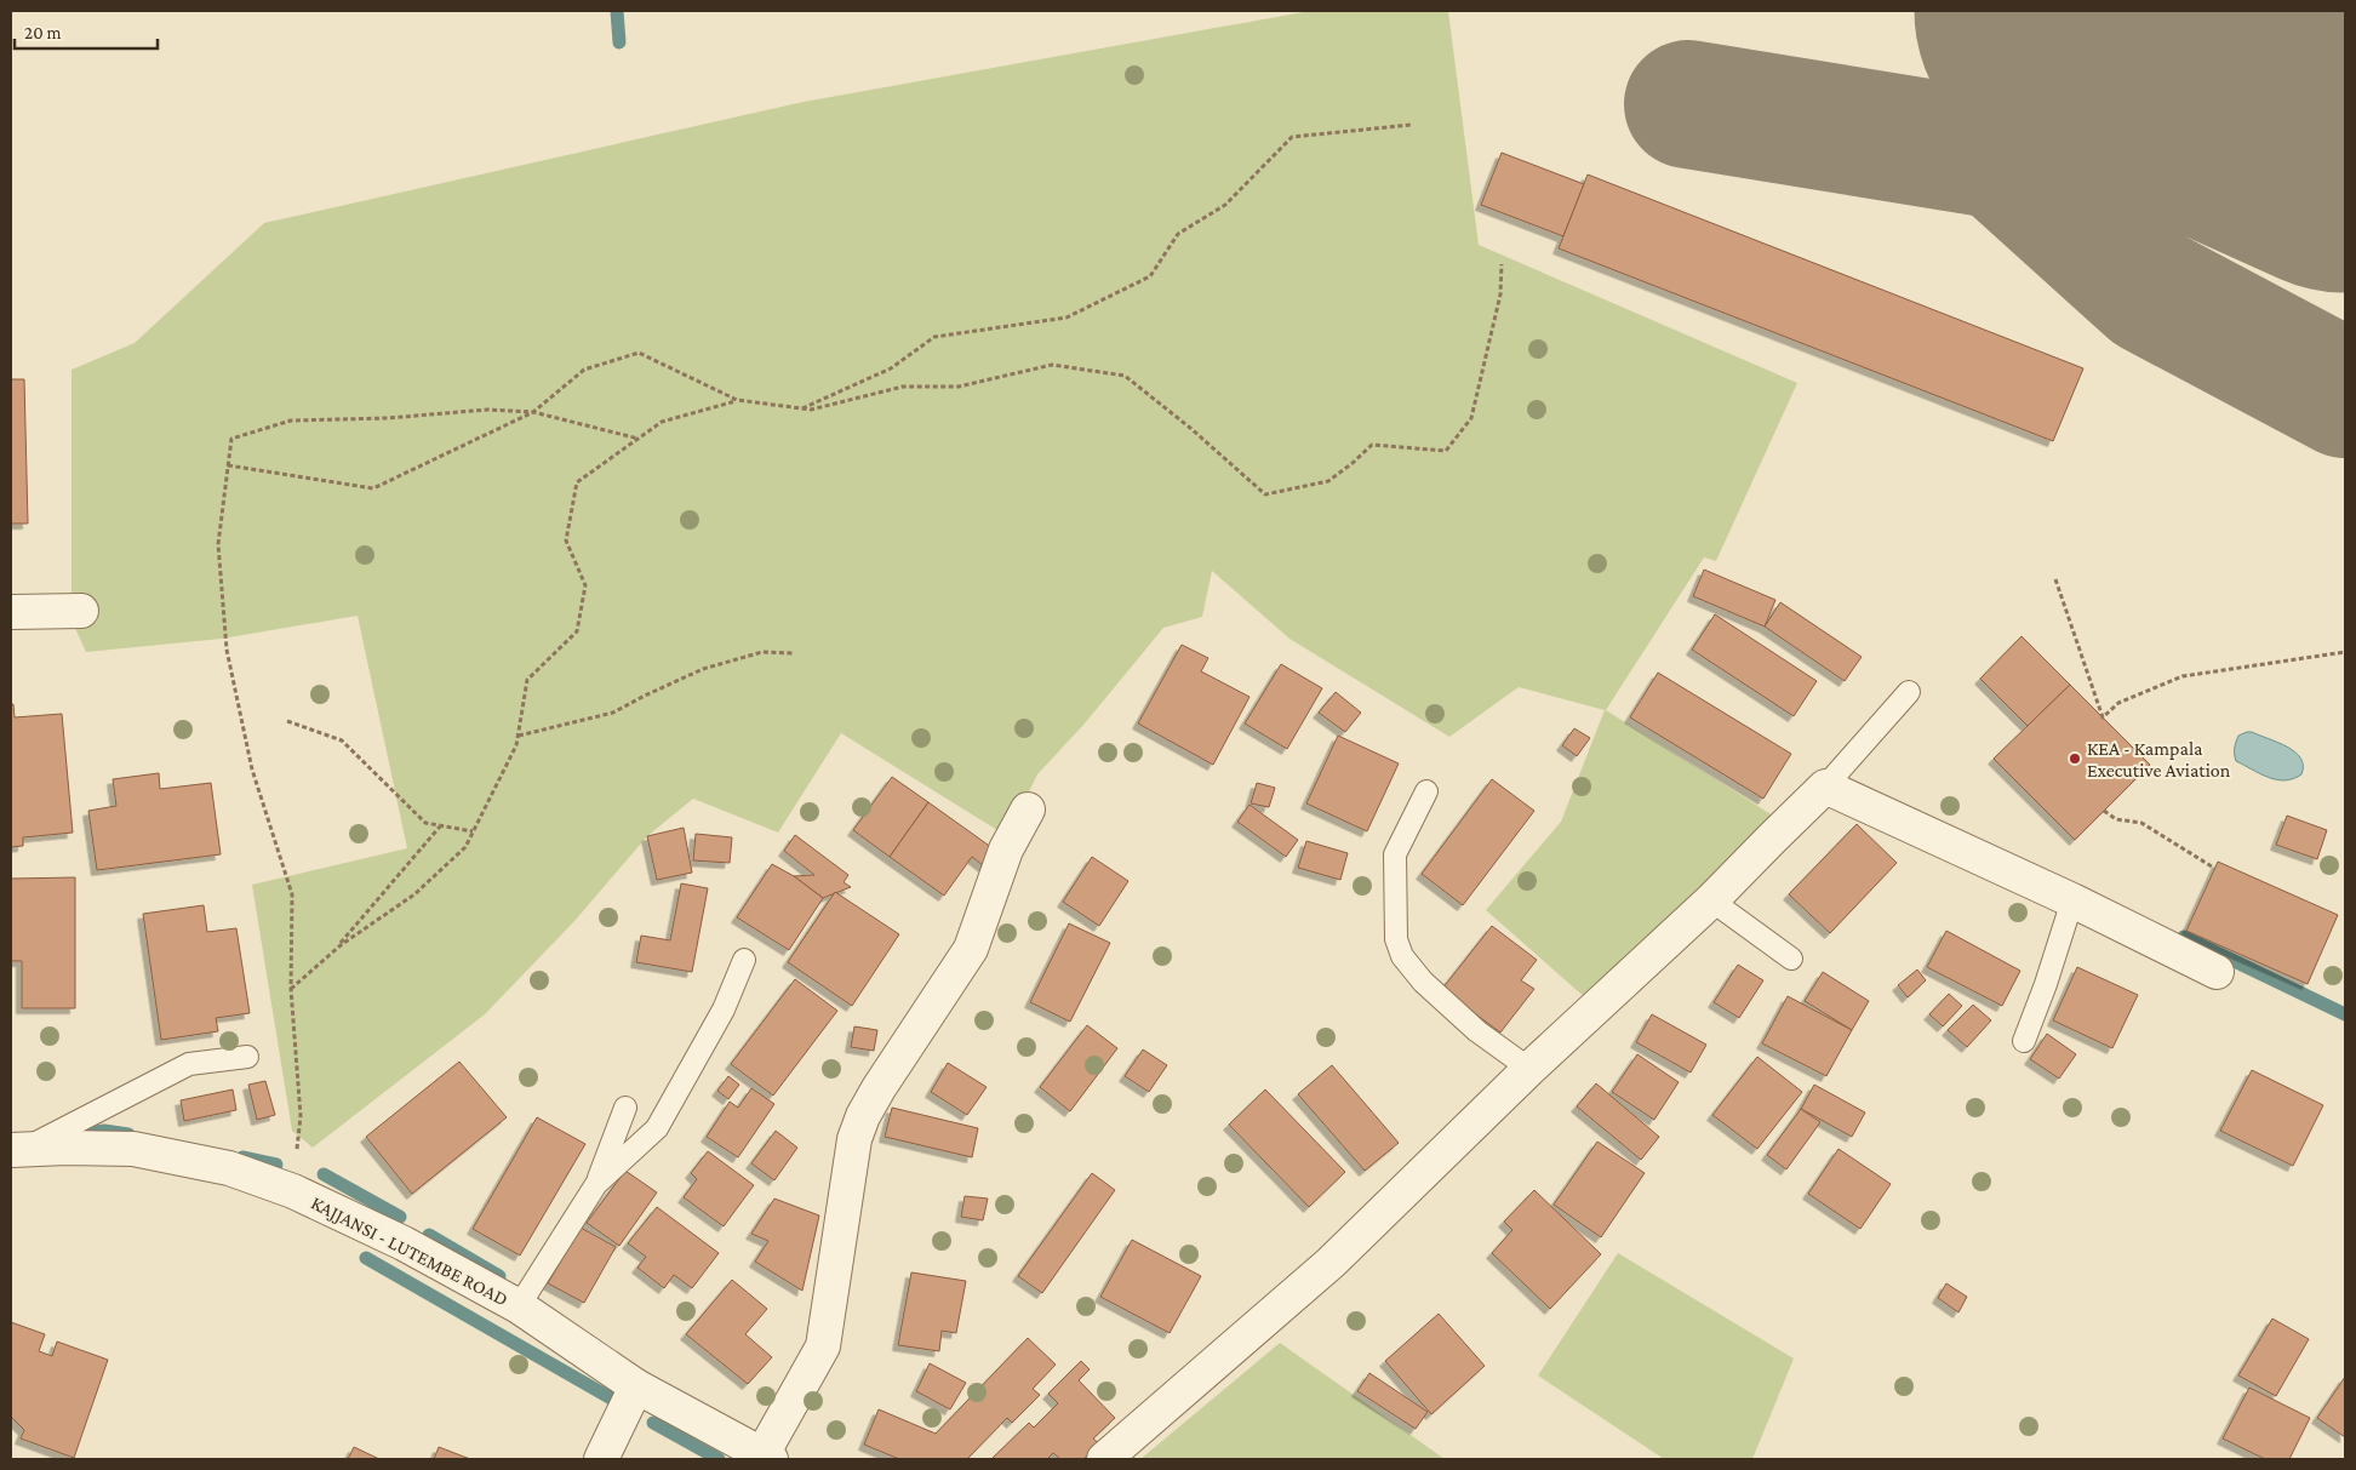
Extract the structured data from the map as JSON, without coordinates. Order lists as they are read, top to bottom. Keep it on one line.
{"streets":{"street":["KAJJANSI - LUTEMBE ROAD"]},"places":["KEA - Kampala Executive Aviation"],"scale_bar":"20 m"}
